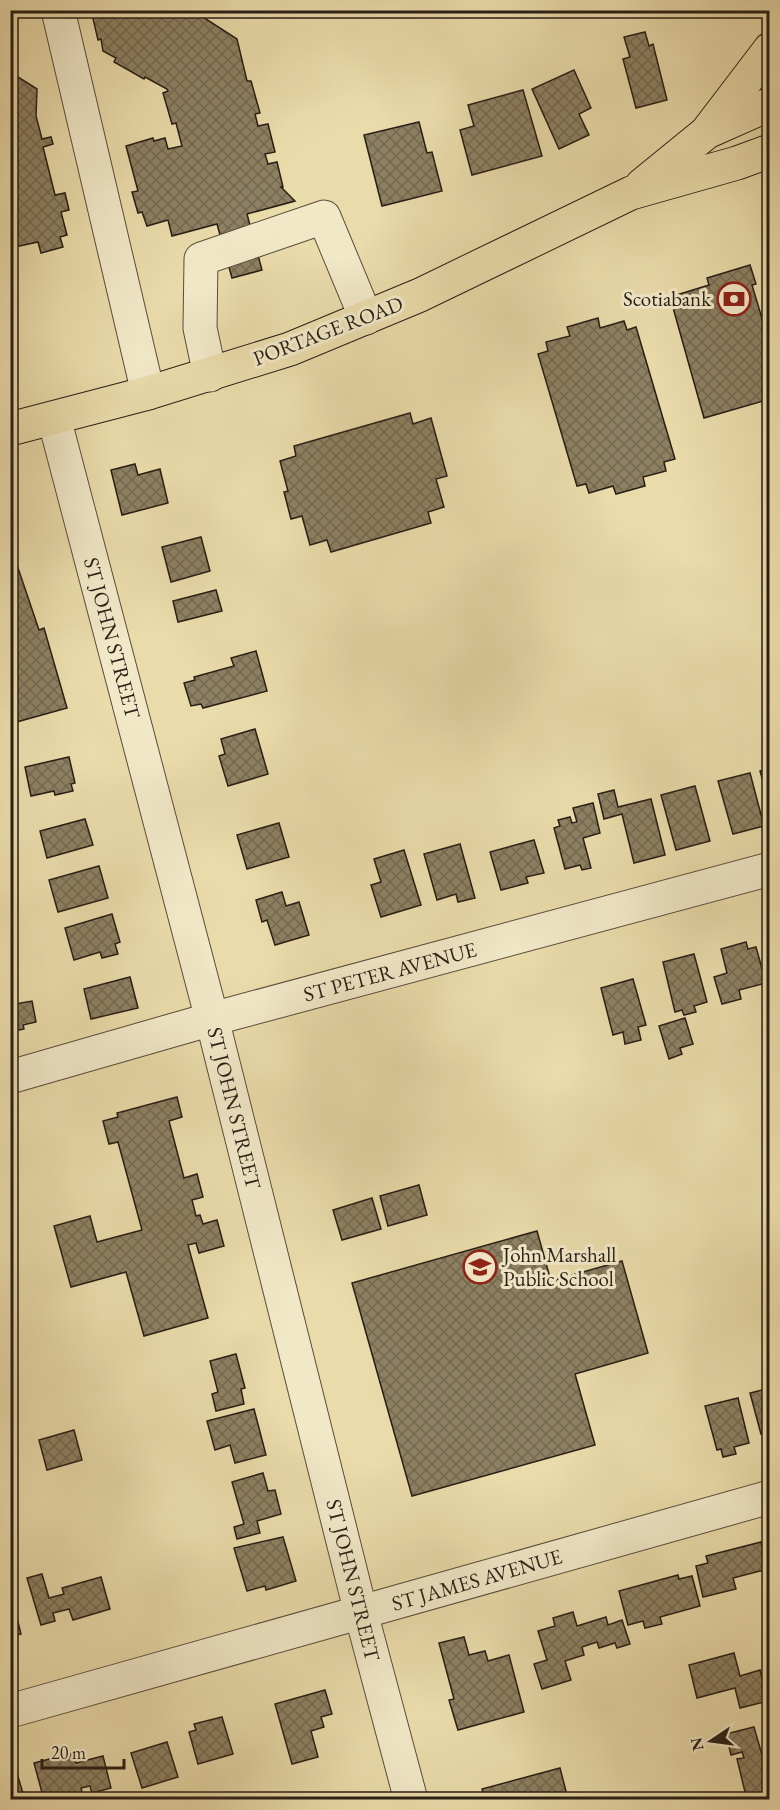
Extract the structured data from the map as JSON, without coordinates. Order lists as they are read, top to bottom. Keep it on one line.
{"streets":{"main road":["PORTAGE ROAD"],"street":["ST JOHN STREET","ST PETER AVENUE","ST JAMES AVENUE"]},"crossings":[["PORTAGE ROAD","ST JOHN STREET"],["ST JOHN STREET","ST PETER AVENUE"],["ST JOHN STREET","ST JAMES AVENUE"]],"places":{"bank":["Scotiabank"],"school or university":["John Marshall Public School"]},"scale_bar":"20 m","north":"left"}
